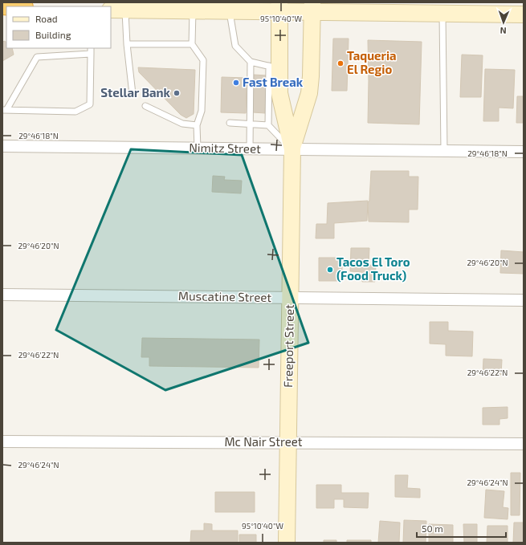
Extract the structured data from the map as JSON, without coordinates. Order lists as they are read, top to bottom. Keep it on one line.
{"streets":{"main road":["Freeport Street"],"street":["Nimitz Street","Muscatine Street","Mc Nair Street"]},"crossings":[["Nimitz Street","Freeport Street"],["Muscatine Street","Freeport Street"],["Freeport Street","Mc Nair Street"]],"places":["Taqueria El Regio","Fast Break","Stellar Bank","Tacos El Toro (Food Truck)"],"legend":["Road","Building"],"scale_bar":"50 m","north":"bottom","coordinates":["95°10'40\"W","29°46'18\"N","29°46'20\"N","29°46'22\"N","29°46'24\"N"]}
